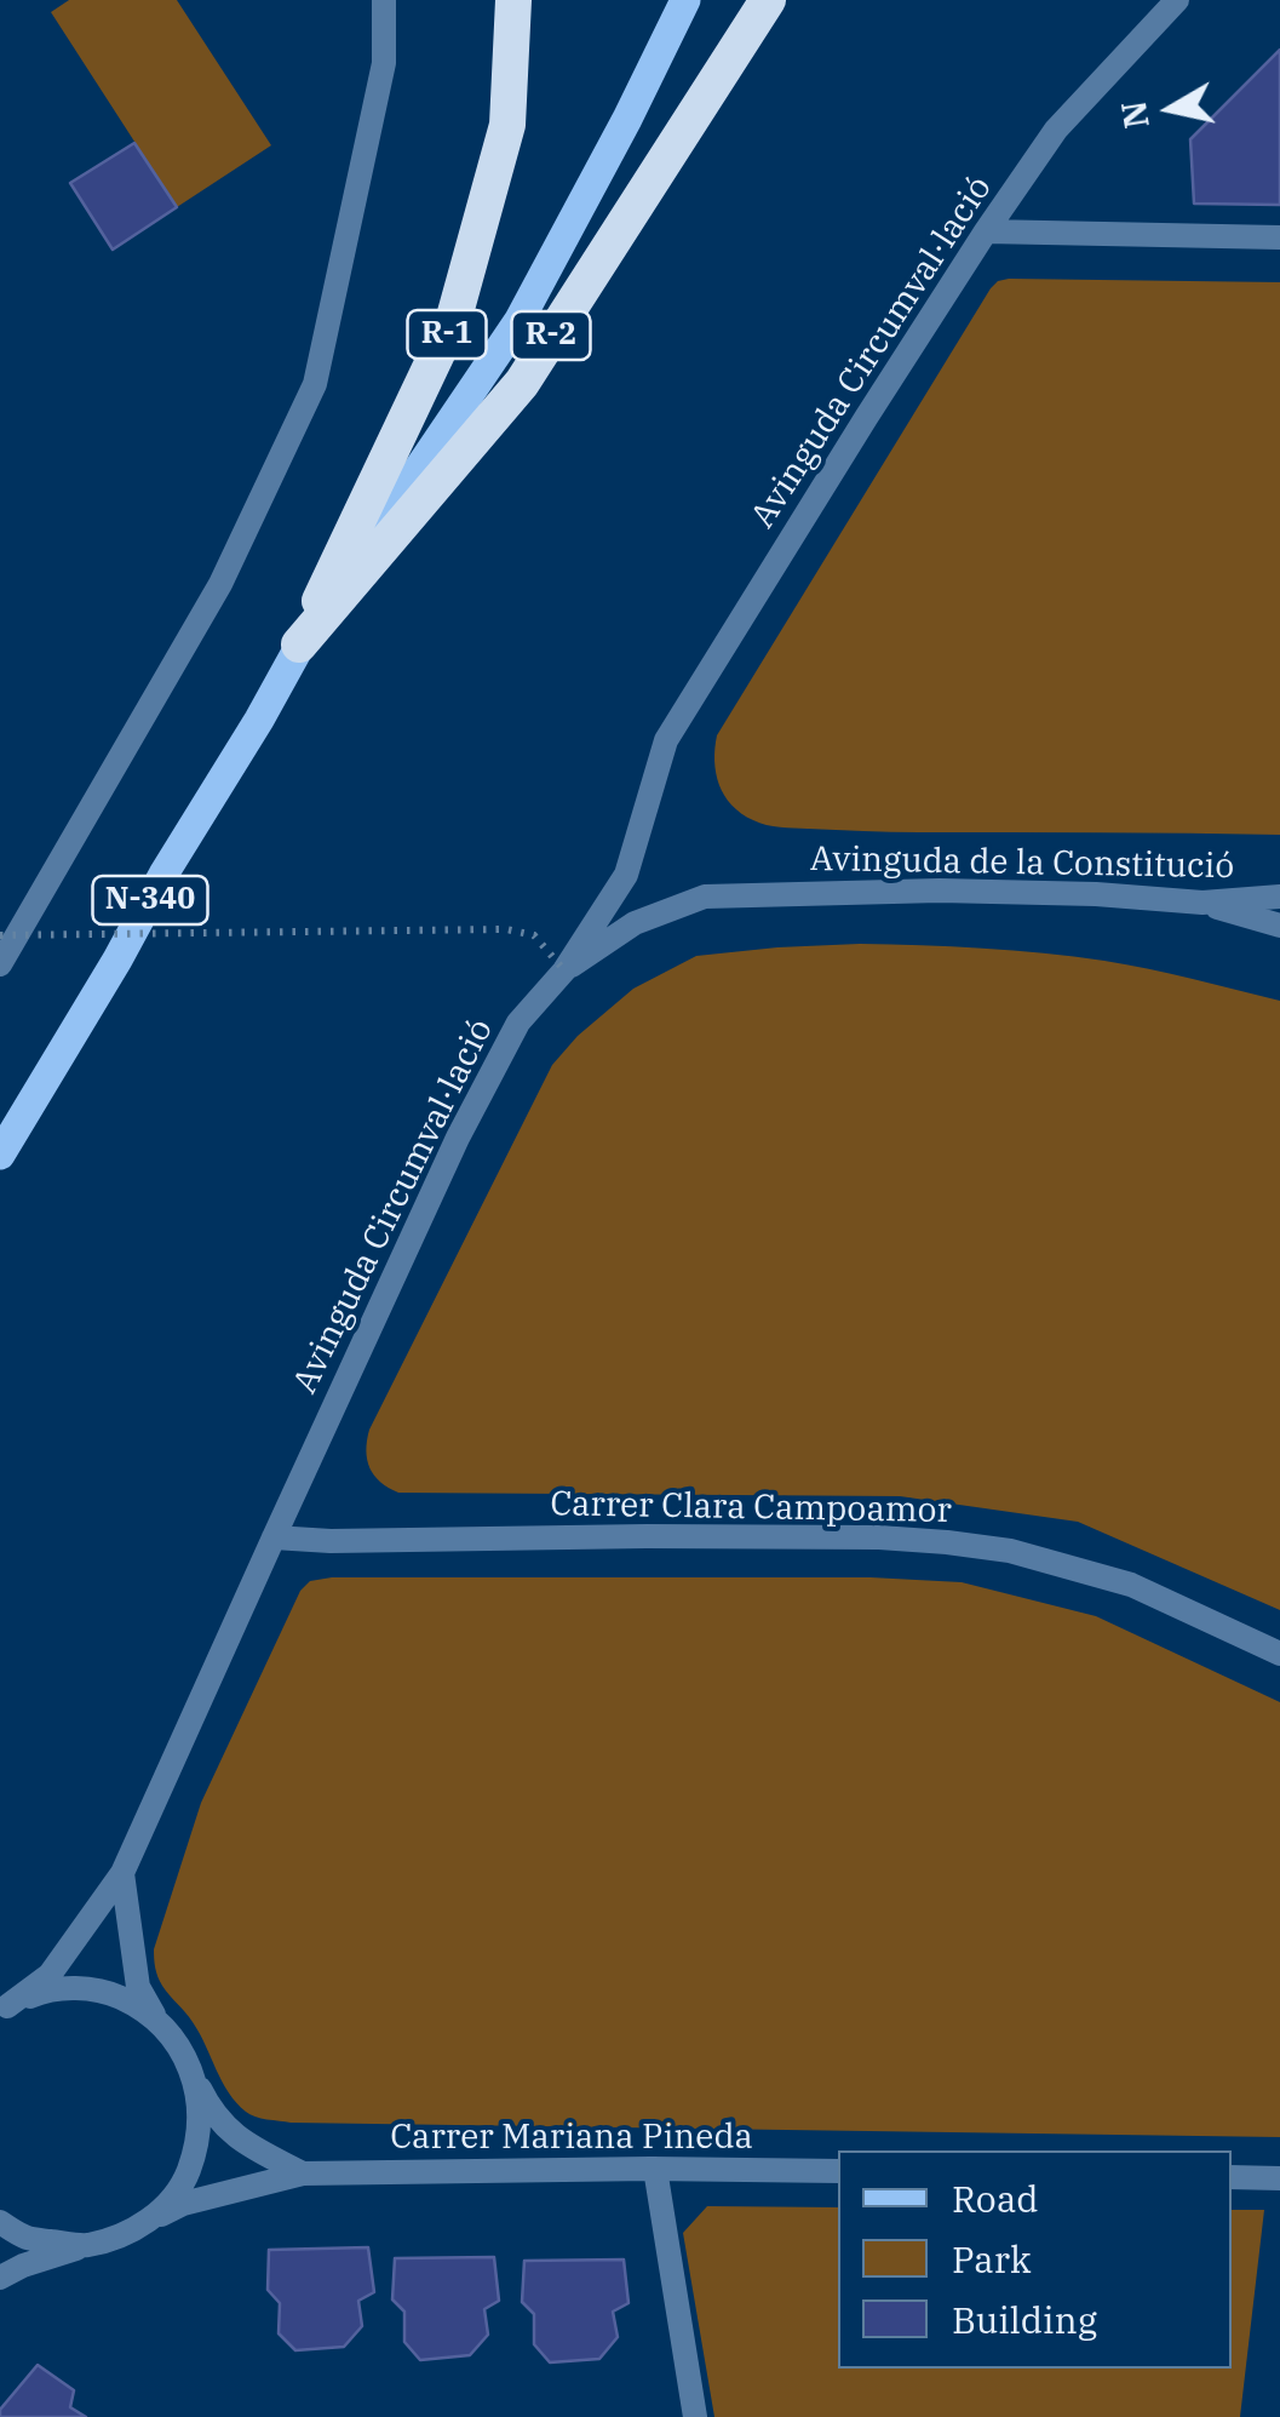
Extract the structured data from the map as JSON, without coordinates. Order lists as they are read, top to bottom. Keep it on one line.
{"streets":{"highway":["R-1","R-2"],"main road":["N-340"],"street":["Avinguda Circumval·lació","Avinguda de la Constitució","Carrer Clara Campoamor","Carrer Mariana Pineda"]},"crossings":[["R-1","R-2"],["R-1","N-340"],["R-2","N-340"],["Avinguda Circumval·lació","Avinguda de la Constitució"],["Avinguda Circumval·lació","Carrer Clara Campoamor"]],"legend":["Road","Park","Building"],"north":"left"}
